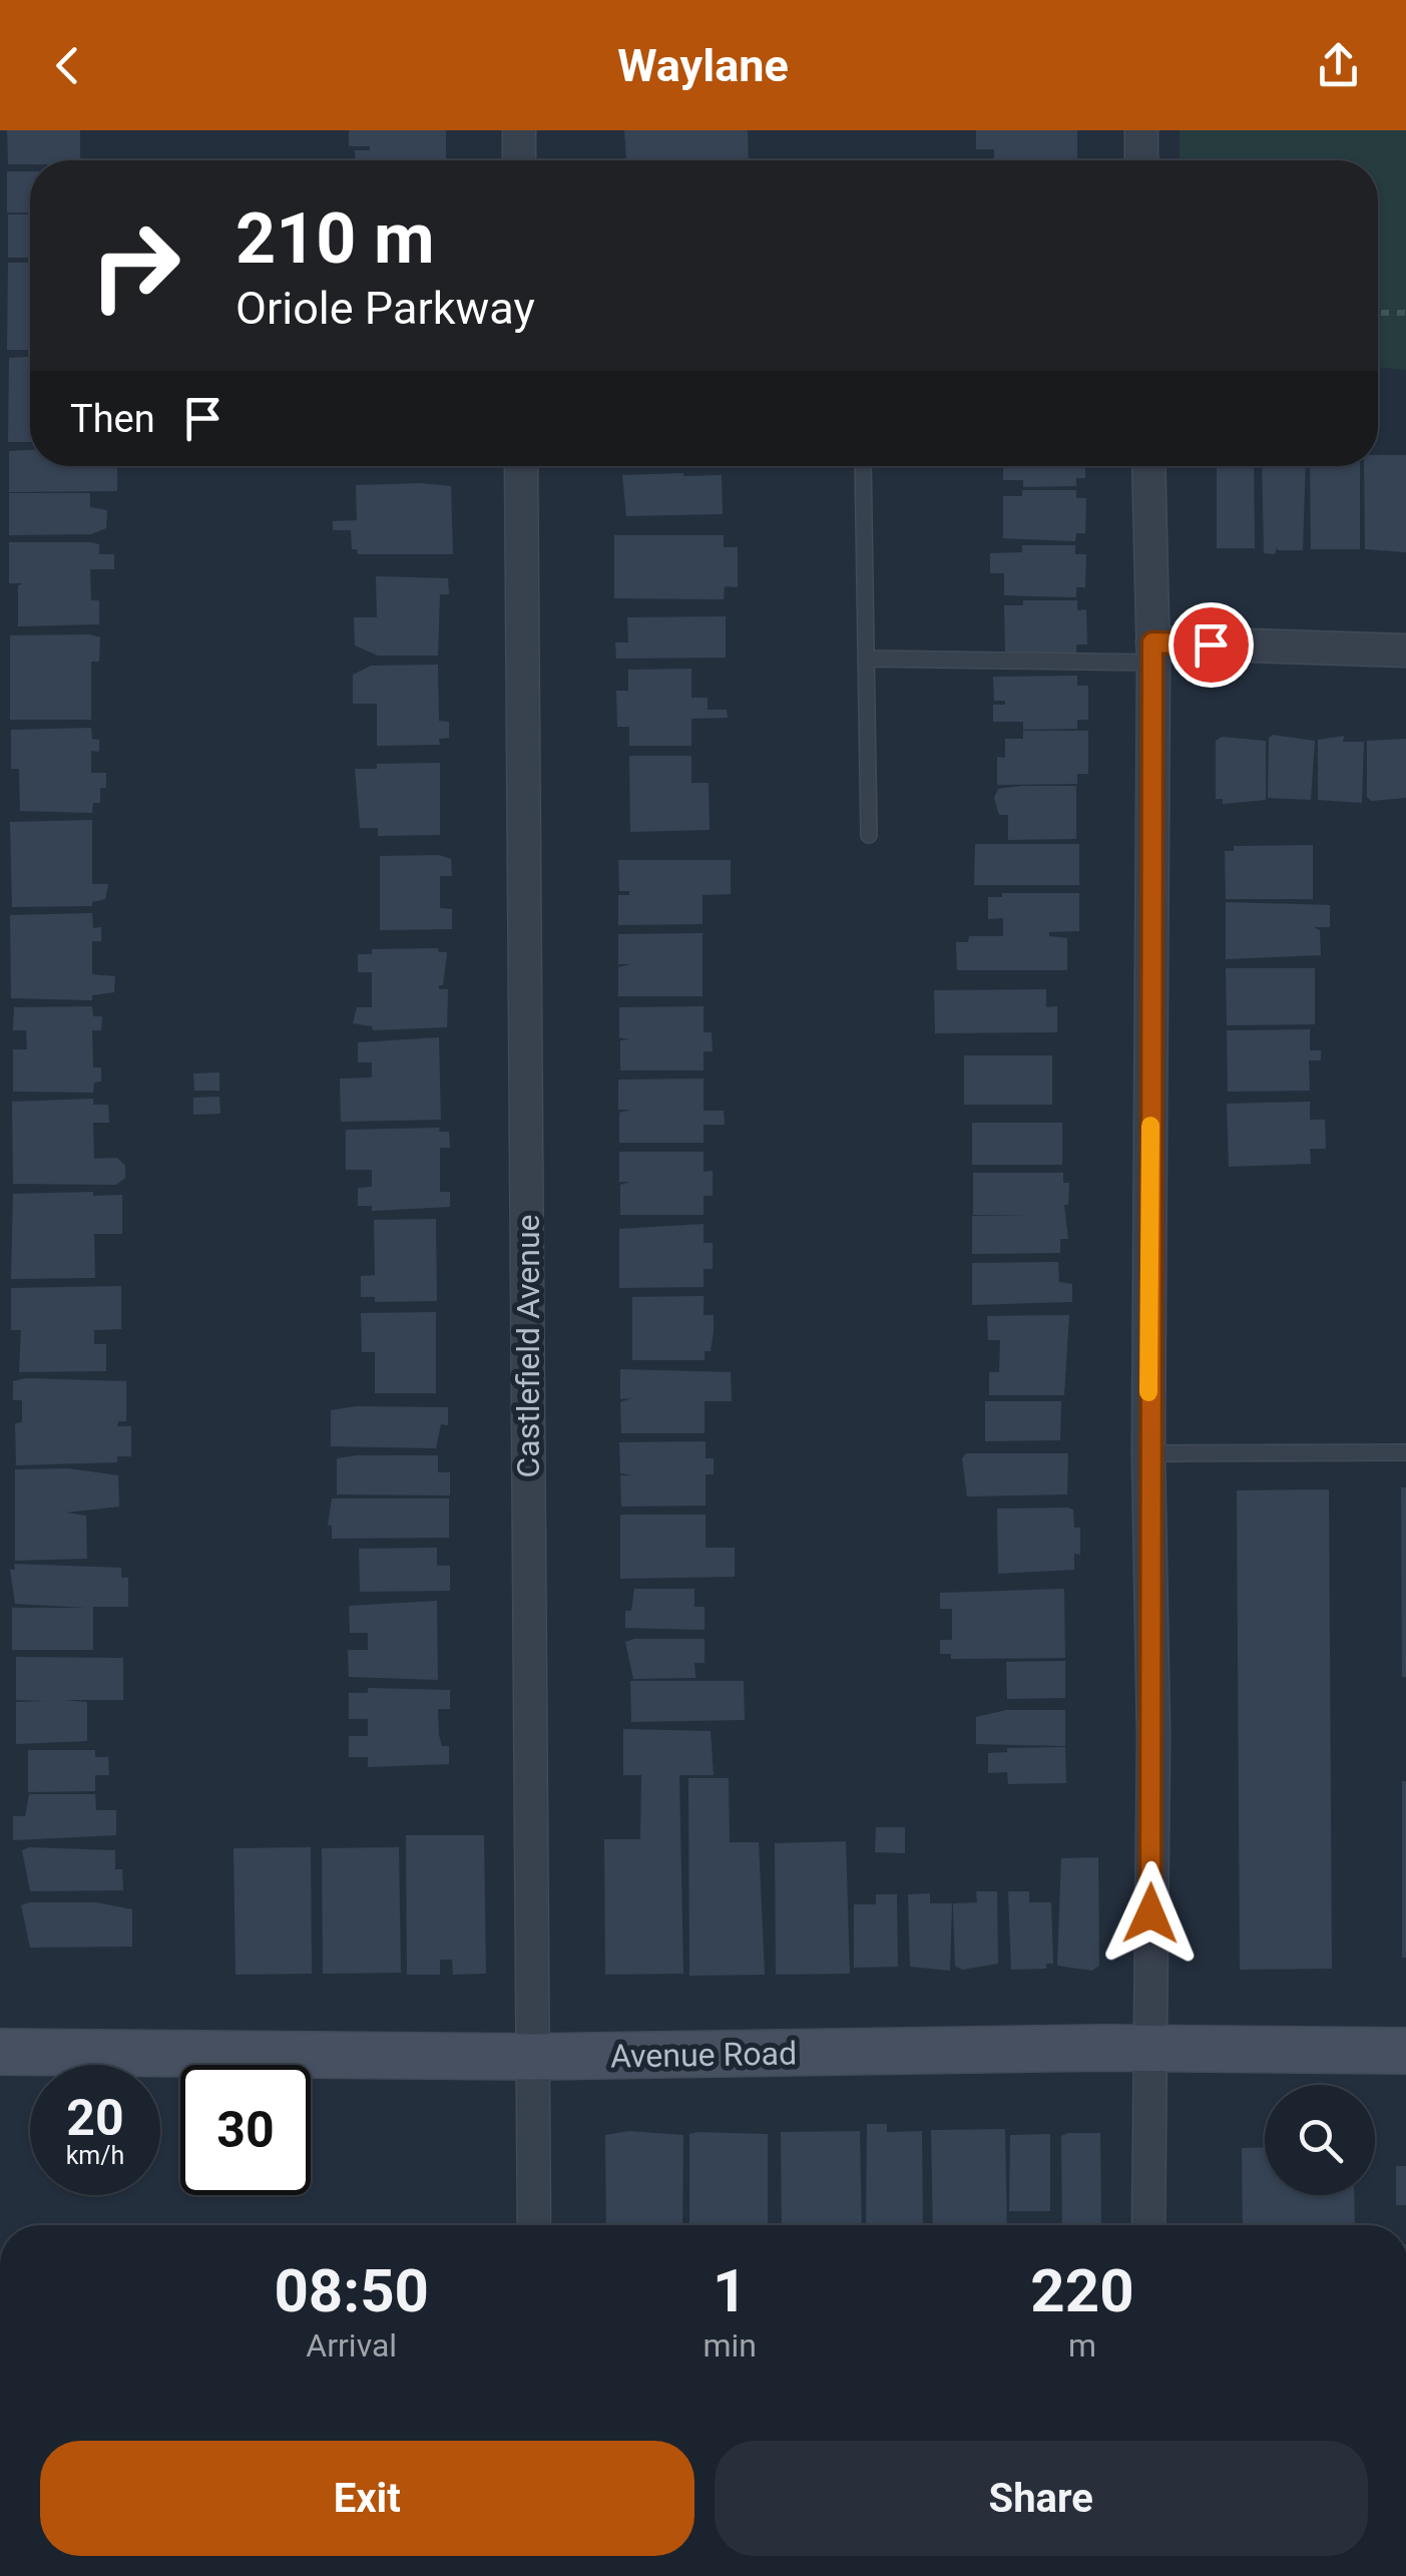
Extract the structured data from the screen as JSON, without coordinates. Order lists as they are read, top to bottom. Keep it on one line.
{"streets":{"main road":["Avenue Road"],"street":["Castlefield Avenue"]},"crossings":[["Castlefield Avenue","Avenue Road"]],"page":{"header":"Waylane","turn":["210 m","Oriole Parkway"],"then":"Then","speed":"20 km/h","limit":"30","eta":["08:50","Arrival","1","min","220","m"],"buttons":["Exit","Share"]}}
